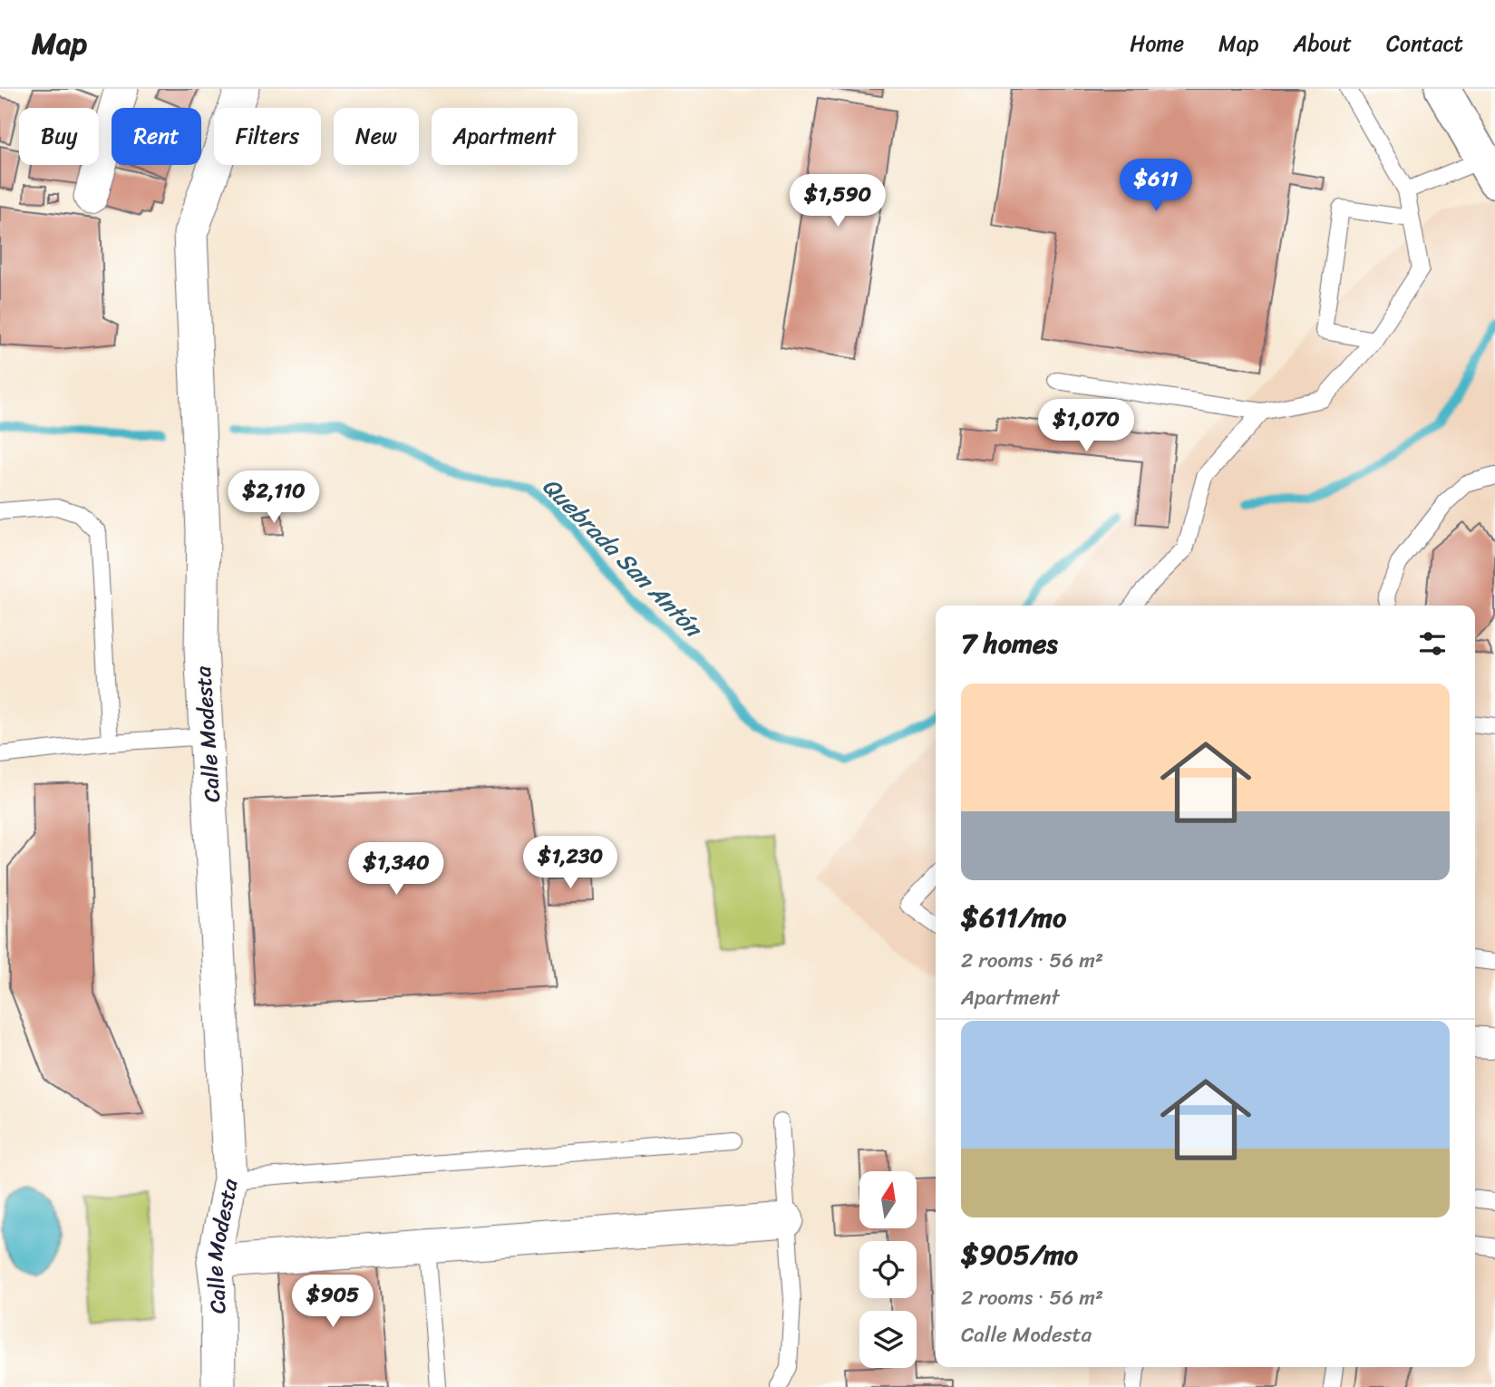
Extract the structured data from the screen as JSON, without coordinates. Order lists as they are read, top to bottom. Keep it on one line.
{"streets":{"street":["Calle Modesta"]},"water":["Quebrada San Antón"],"north":"top","page":{"header":"Map","nav":["Home","Map","About","Contact"],"chip":["Buy","Rent","Filters","New","Apartment"],"price":["$611","$1,590","$1,070","$2,110","$1,230","$1,340","$905"],"heading":"7 homes","list":[{"name":"$611/mo","note":"2 rooms · 56 m² · Apartment"},{"name":"$905/mo","note":"2 rooms · 56 m² · Calle Modesta"}]}}
